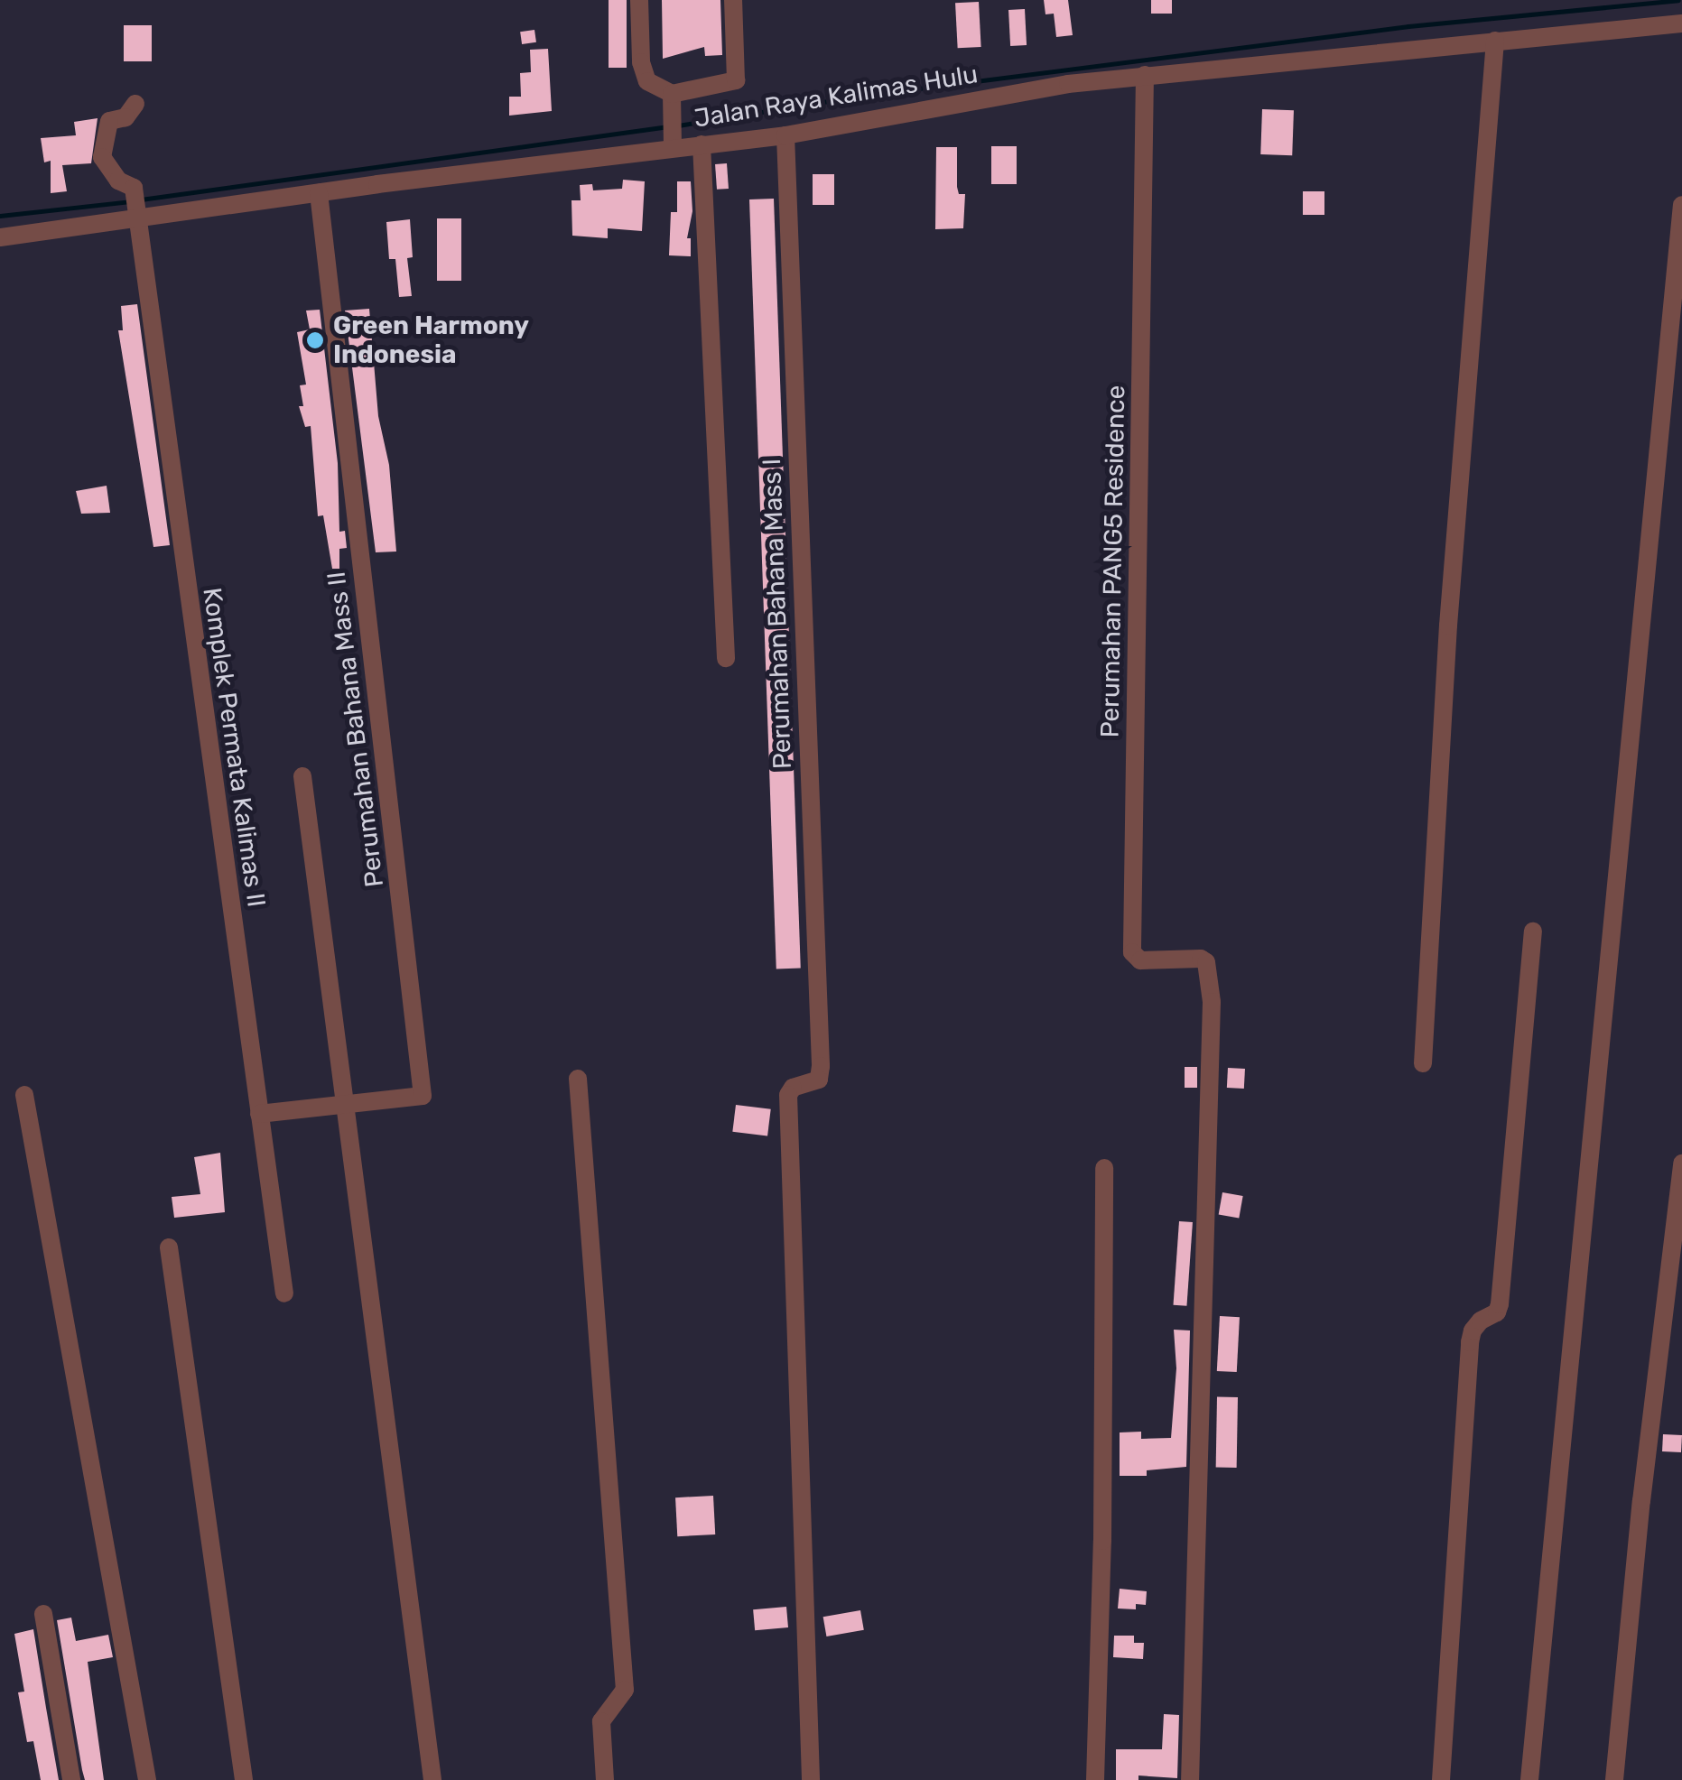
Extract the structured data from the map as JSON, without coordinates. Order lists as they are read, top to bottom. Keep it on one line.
{"streets":{"street":["Jalan Raya Kalimas Hulu","Perumahan PANG5 Residence","Perumahan Bahana Mass I","Perumahan Bahana Mass II","Komplek Permata Kalimas II"]},"crossings":[["Jalan Raya Kalimas Hulu","Perumahan PANG5 Residence"],["Jalan Raya Kalimas Hulu","Perumahan Bahana Mass I"],["Jalan Raya Kalimas Hulu","Perumahan Bahana Mass II"],["Jalan Raya Kalimas Hulu","Komplek Permata Kalimas II"],["Perumahan Bahana Mass II","Komplek Permata Kalimas II"]],"places":["Green Harmony Indonesia"]}
